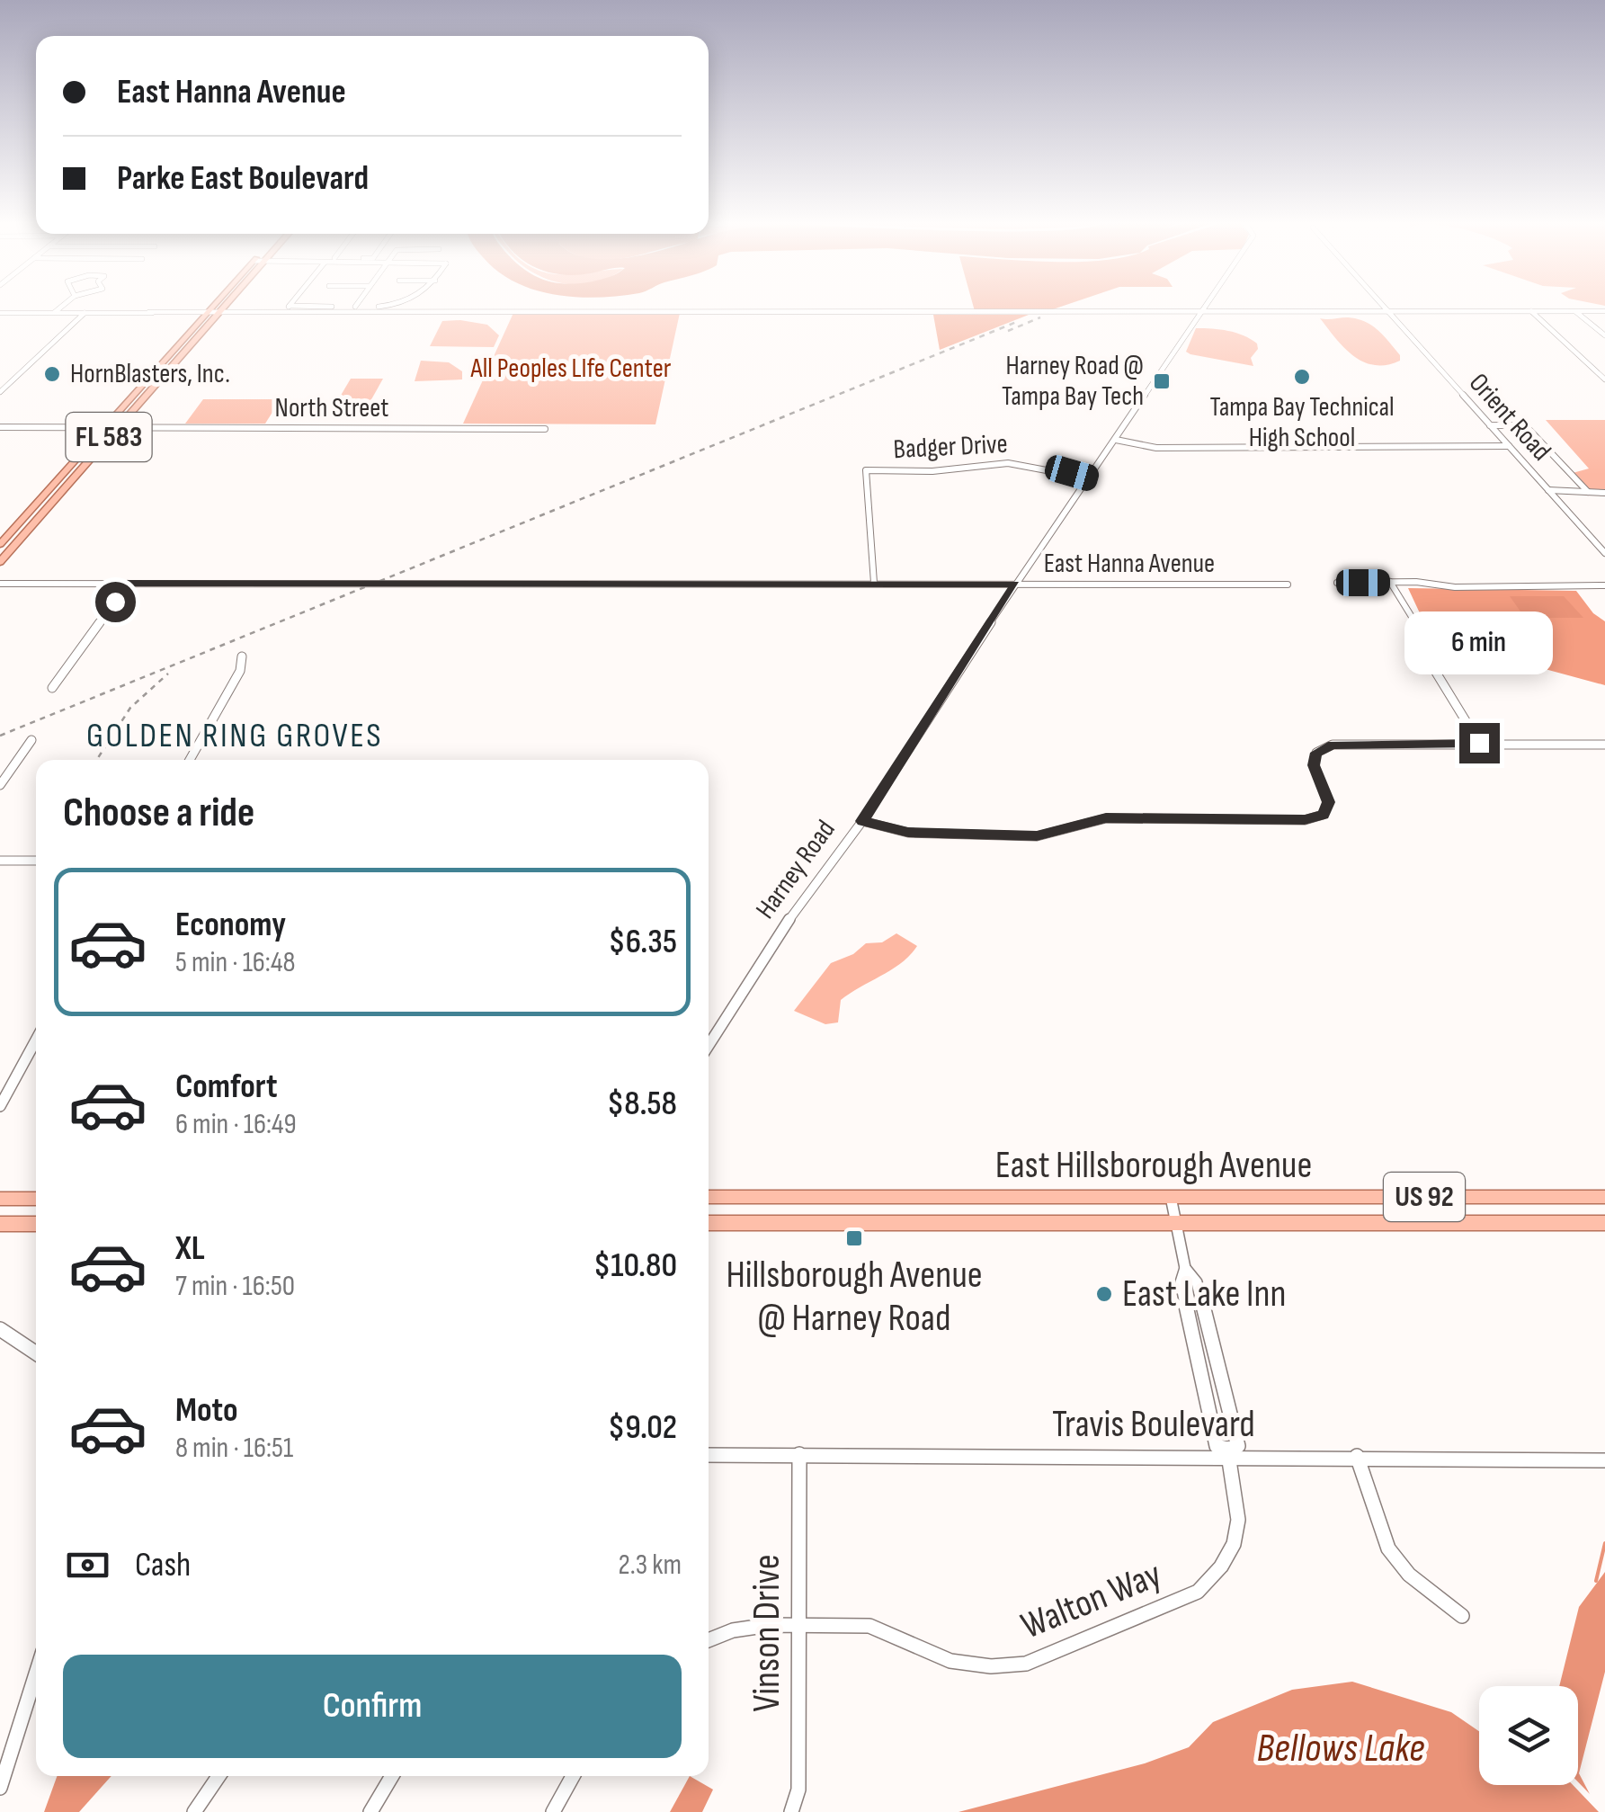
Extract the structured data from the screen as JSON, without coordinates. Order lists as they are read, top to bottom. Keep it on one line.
{"streets":{"main road":["FL 583","East Hillsborough Avenue","US 92"],"street":["North Street","Orient Road","Badger Drive","East Hanna Avenue","Harney Road","Travis Boulevard","Walton Way","Vinson Drive"]},"crossings":[["North Street","FL 583"],["Badger Drive","East Hanna Avenue"],["Badger Drive","Harney Road"],["East Hanna Avenue","Harney Road"],["East Hillsborough Avenue","Walton Way"],["Travis Boulevard","Walton Way"],["Travis Boulevard","Vinson Drive"],["Walton Way","Vinson Drive"]],"districts":["GOLDEN RING GROVES"],"water":["Bellows Lake"],"parks":["All Peoples LIfe Center"],"places":{"other":["HornBlasters, Inc.","Tampa Bay Technical High School","East Lake Inn"],"transit":["Harney Road @ Tampa Bay Tech","Hillsborough Avenue @ Harney Road"]},"page":{"banner":["East Hanna Avenue","Parke East Boulevard"],"bubble":"6 min","heading":"Choose a ride","list":[{"name":"Economy","note":"5 min · 16:48","value":"$6.35"},{"name":"Comfort","note":"6 min · 16:49","value":"$8.58"},{"name":"XL","note":"7 min · 16:50","value":"$10.80"},{"name":"Moto","note":"8 min · 16:51","value":"$9.02"}],"pay":["Cash","2.3 km"],"buttons":"Confirm"}}
